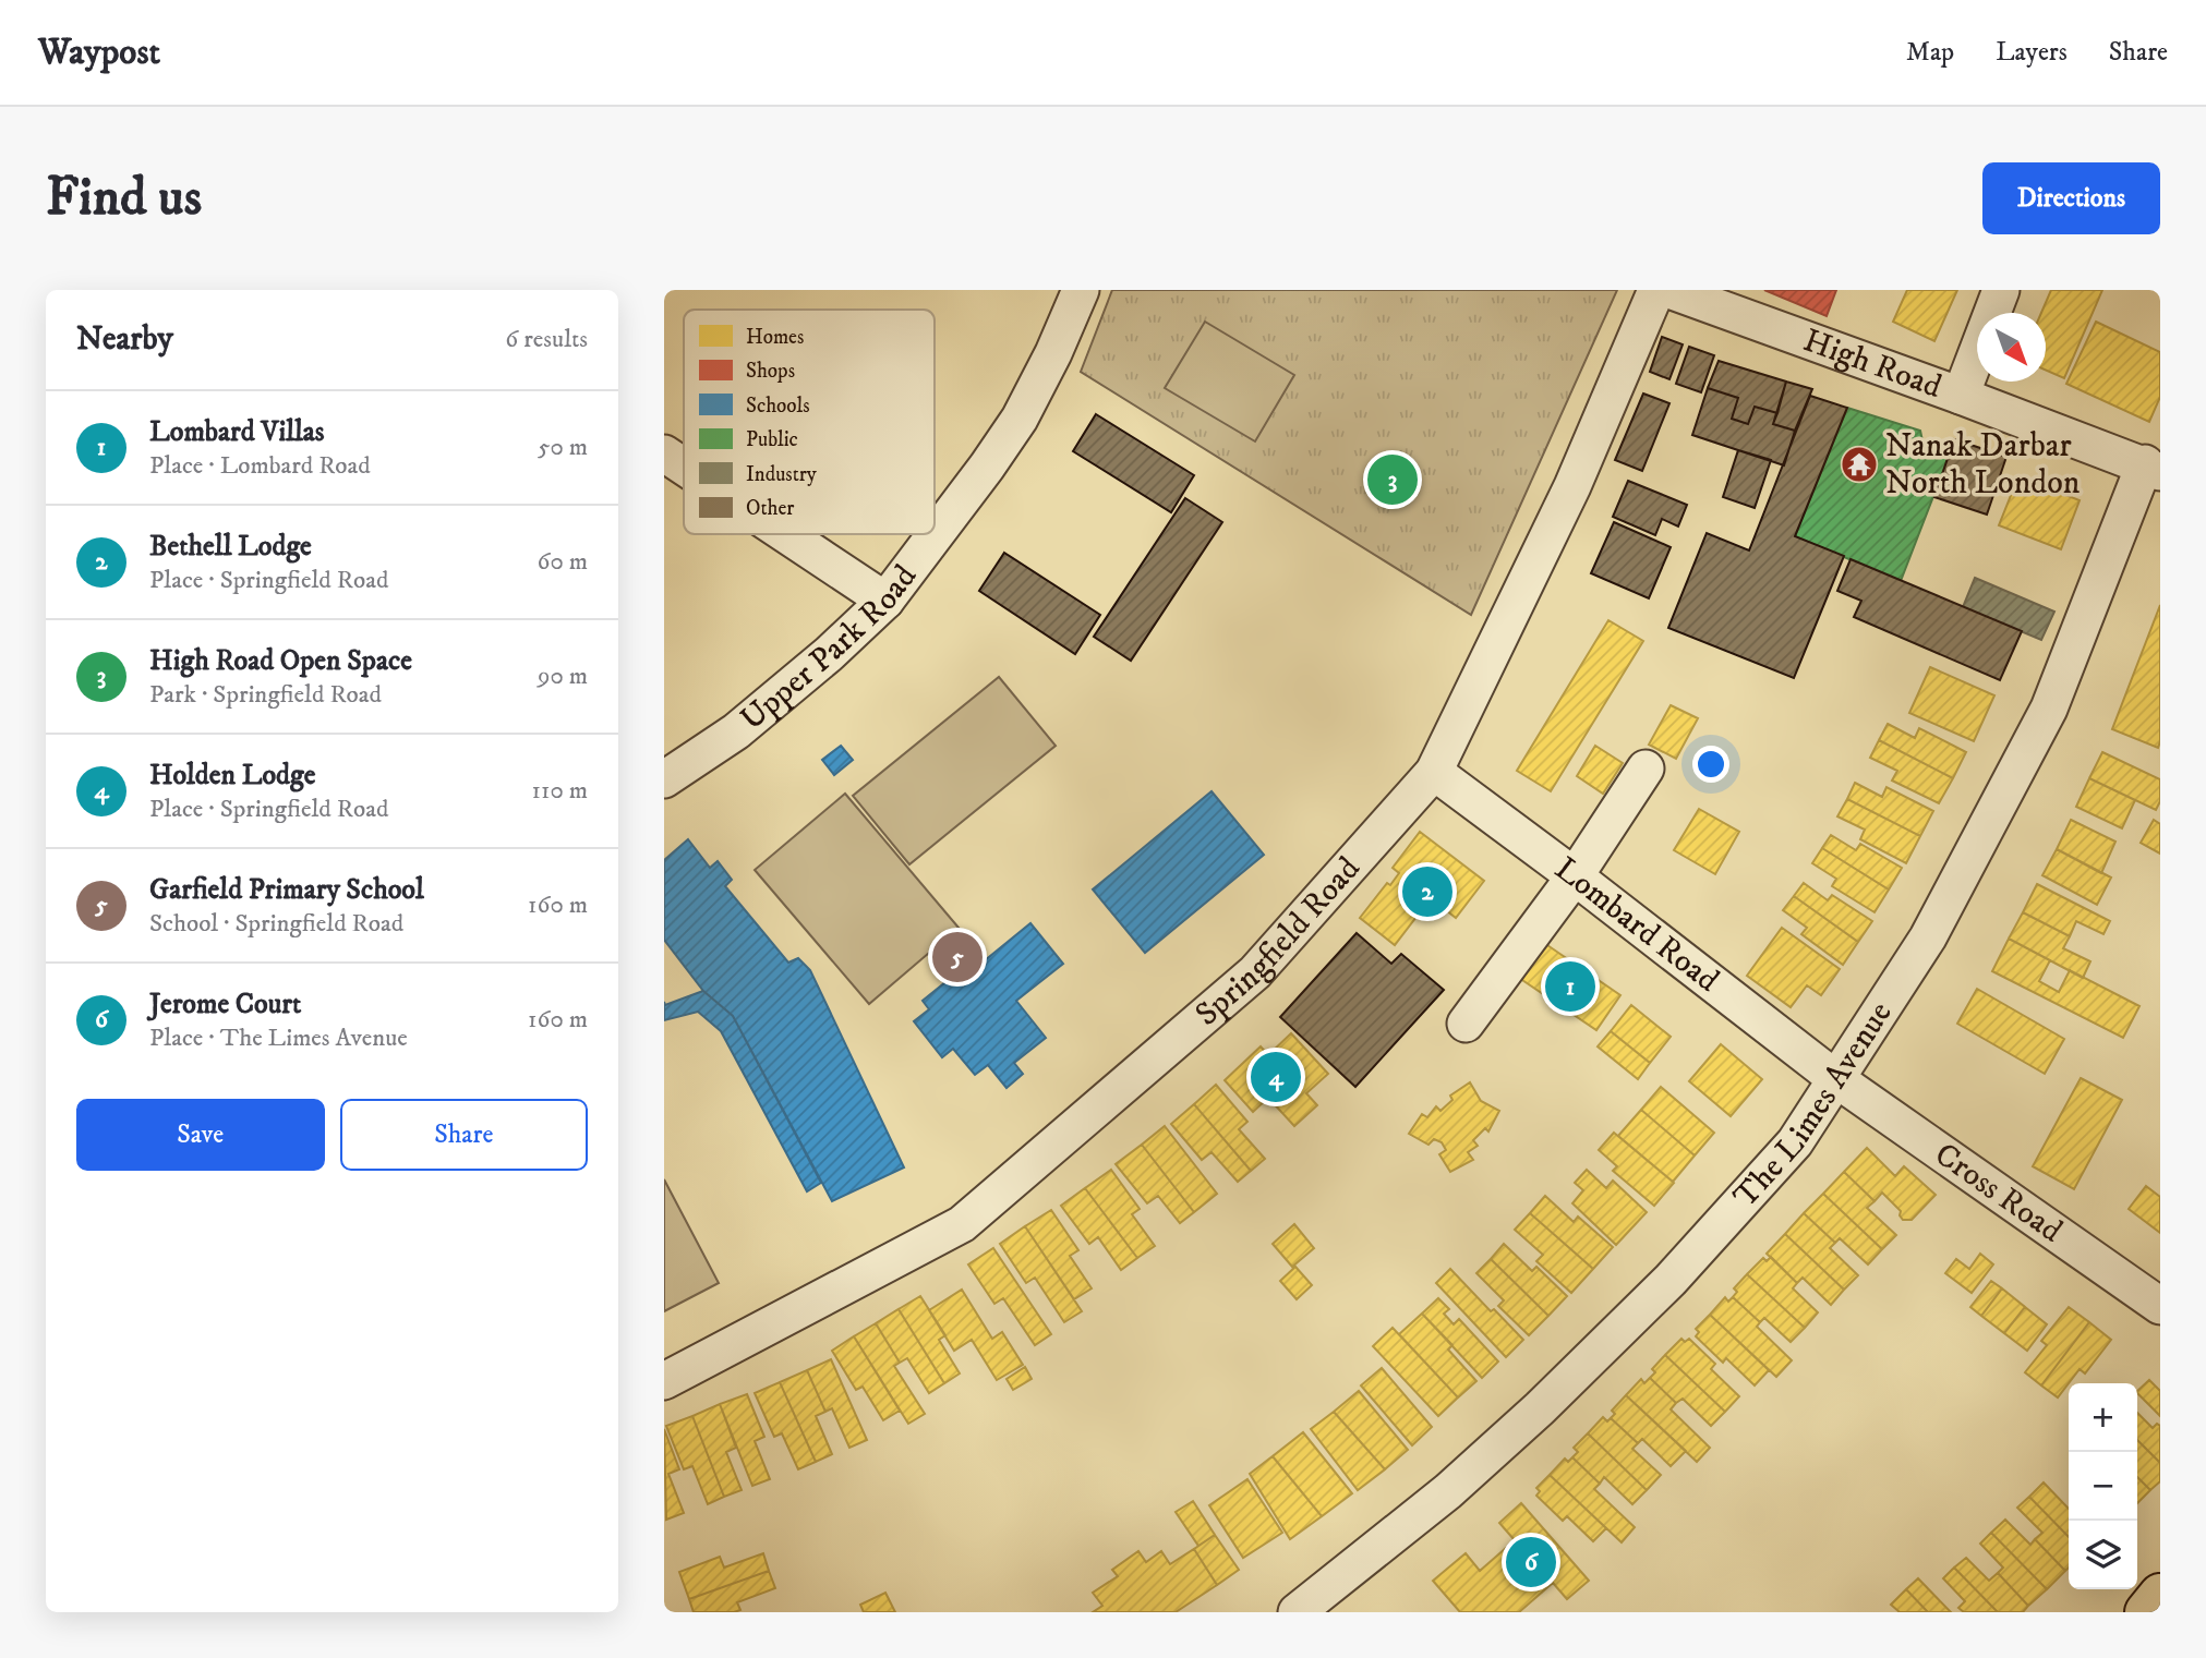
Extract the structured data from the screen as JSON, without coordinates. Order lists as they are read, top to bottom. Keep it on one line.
{"streets":{"street":["High Road","Upper Park Road","Lombard Road","Springfield Road","The Limes Avenue","Cross Road"]},"crossings":[["High Road","The Limes Avenue"],["Lombard Road","Springfield Road"],["Lombard Road","The Limes Avenue"],["Lombard Road","Cross Road"],["The Limes Avenue","Cross Road"]],"places":{"temple":["Nanak Darbar North London"]},"legend":["Homes","Shops","Schools","Public","Industry","Other"],"north":"bottom right","page":{"header":"Waypost","nav":["Map","Layers","Share"],"buttons":["Directions",["Save","Share"]],"title":"Find us","heading":["Nearby","6 results"],"list":[{"mark":"1","name":"Lombard Villas","note":"Place · Lombard Road","value":"50 m"},{"mark":"2","name":"Bethell Lodge","note":"Place · Springfield Road","value":"60 m"},{"mark":"3","name":"High Road Open Space","note":"Park · Springfield Road","value":"90 m"},{"mark":"4","name":"Holden Lodge","note":"Place · Springfield Road","value":"110 m"},{"mark":"5","name":"Garfield Primary School","note":"School · Springfield Road","value":"160 m"},{"mark":"6","name":"Jerome Court","note":"Place · The Limes Avenue","value":"160 m"}],"pins":["3","2","5","1","4","6"],"map_buttons":["+","−"]}}
